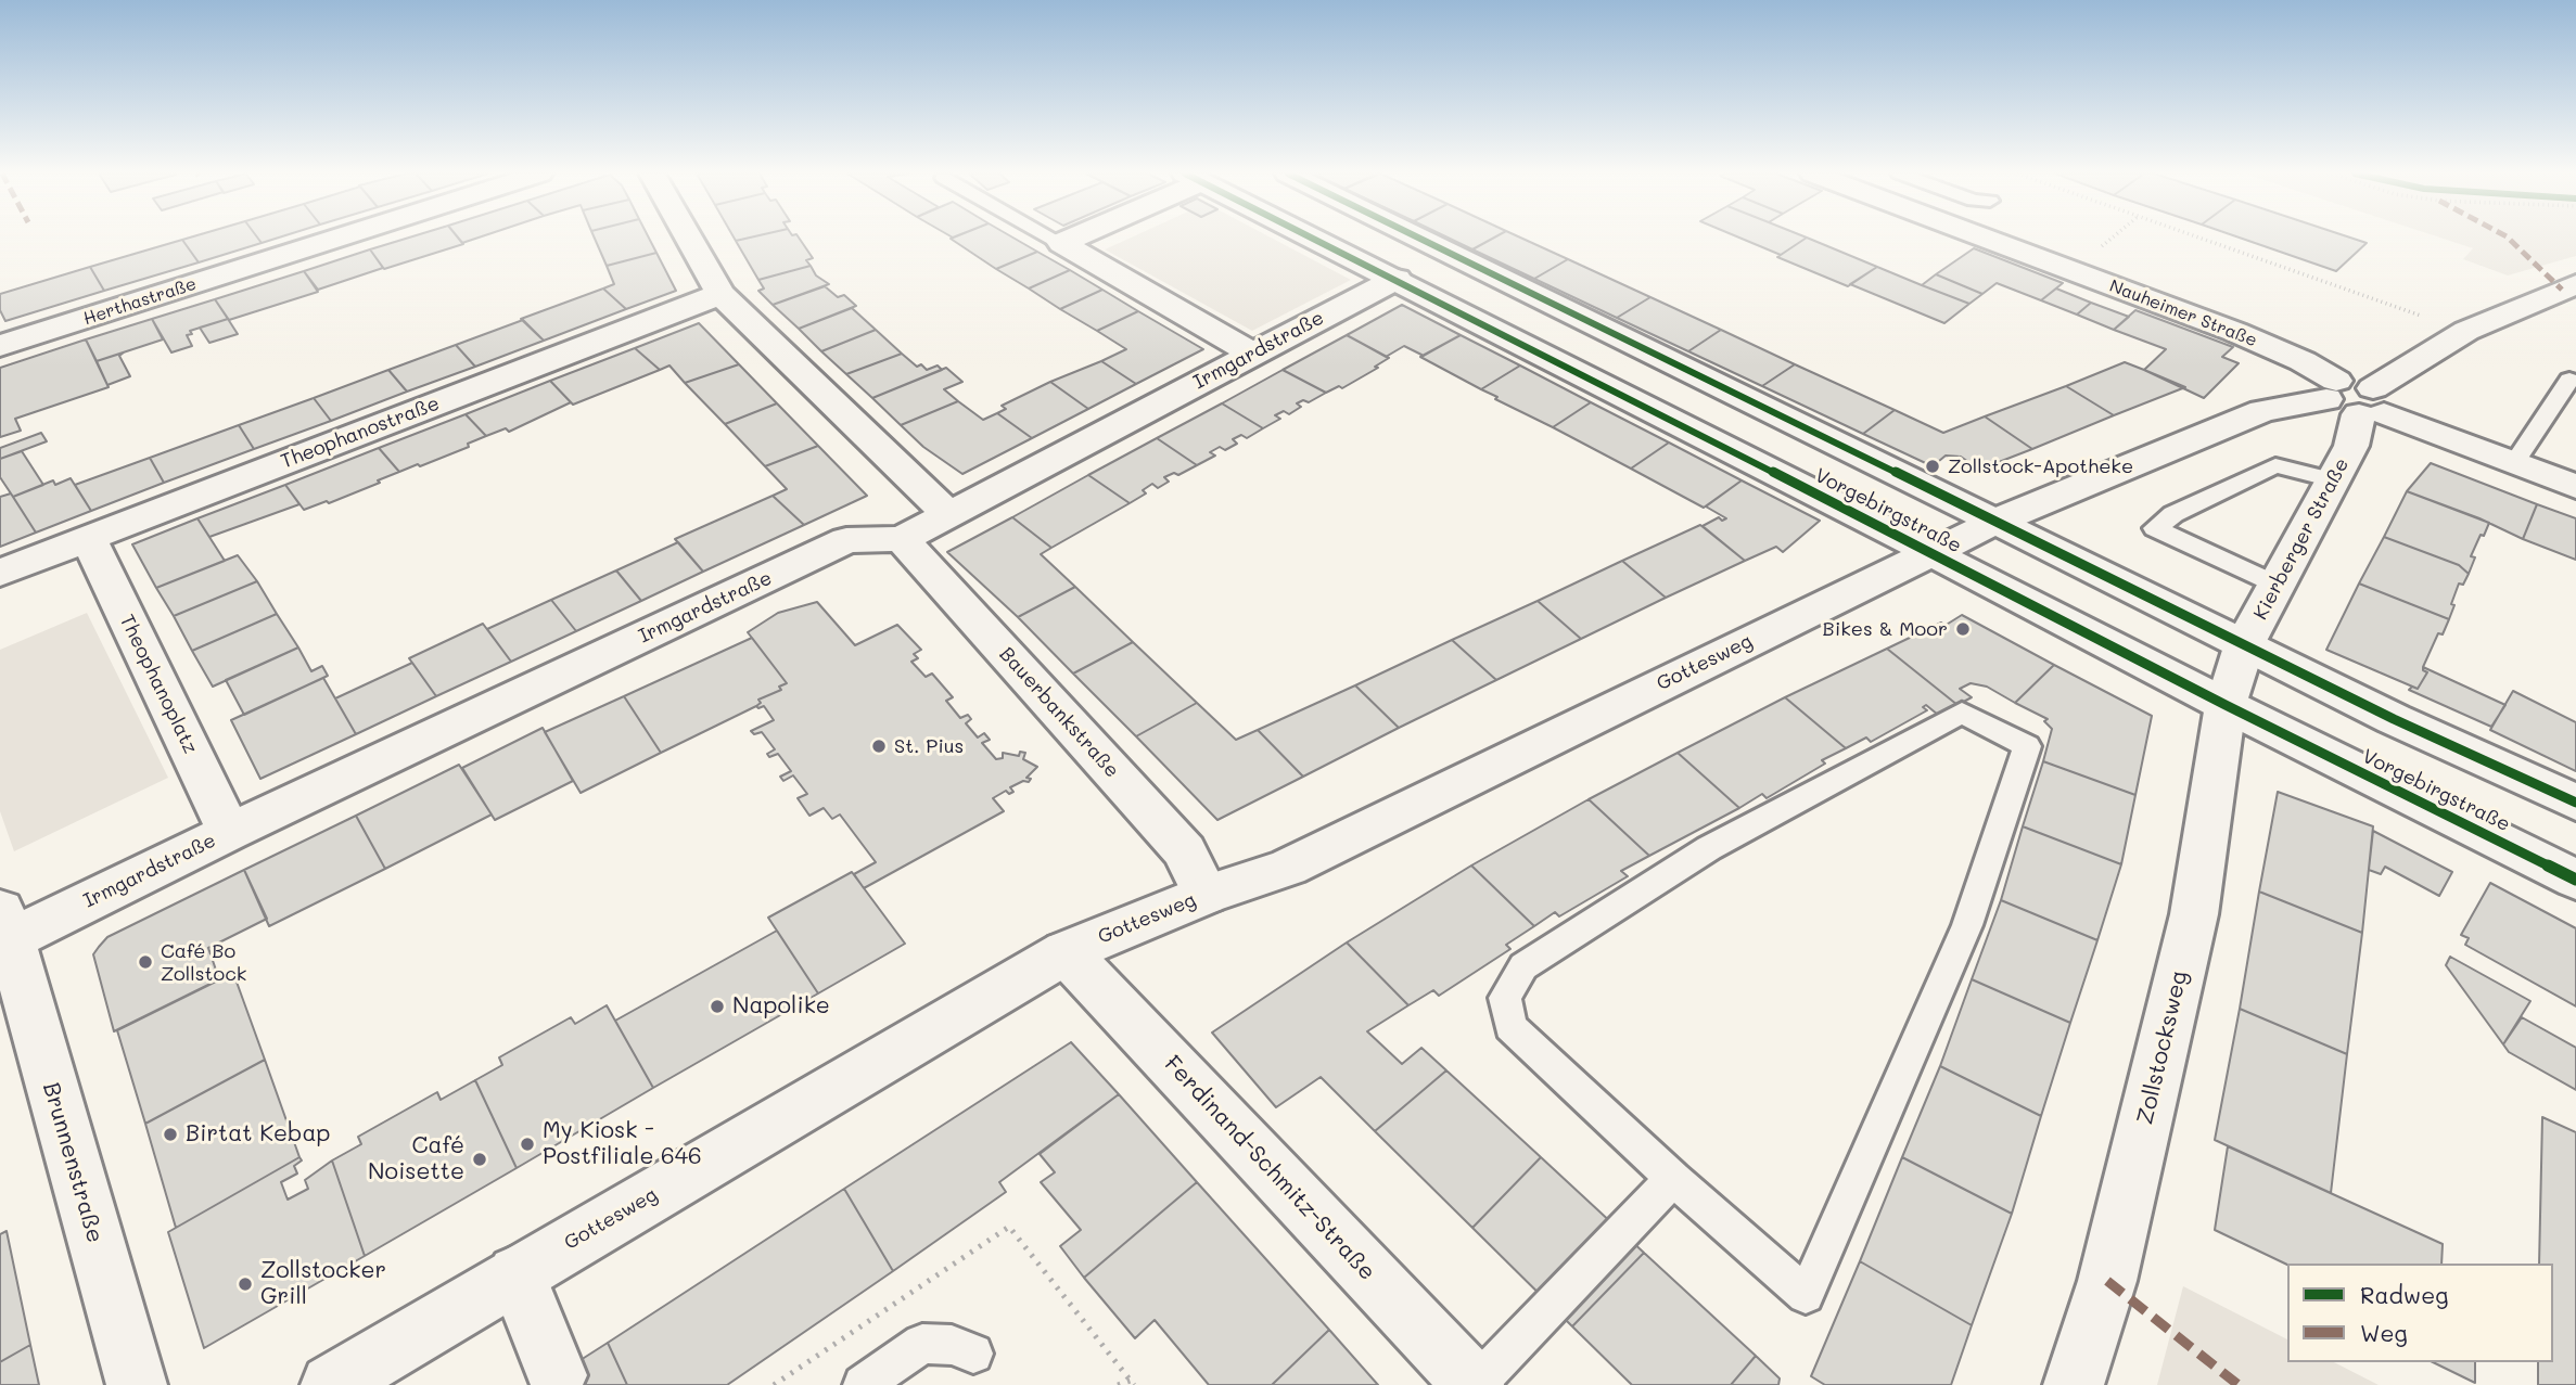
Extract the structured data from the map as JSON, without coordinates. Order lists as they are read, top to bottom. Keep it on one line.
{"streets":{"street":["Herthastraße","Nauheimer Straße","Irmgardstraße","Theophanostraße","Vorgebirgstraße","Kierberger Straße","Gottesweg","Theophanoplatz","Bauerbankstraße","Zollstocksweg","Brunnenstraße","Ferdinand-Schmitz-Straße"]},"crossings":[["Nauheimer Straße","Kierberger Straße"],["Irmgardstraße","Vorgebirgstraße"],["Irmgardstraße","Theophanoplatz"],["Irmgardstraße","Bauerbankstraße"],["Irmgardstraße","Brunnenstraße"],["Theophanostraße","Theophanoplatz"],["Vorgebirgstraße","Kierberger Straße"],["Vorgebirgstraße","Gottesweg"],["Vorgebirgstraße","Zollstocksweg"],["Kierberger Straße","Zollstocksweg"],["Gottesweg","Bauerbankstraße"],["Gottesweg","Ferdinand-Schmitz-Straße"]],"places":["Zollstock-Apotheke","Bikes & Moor","St. Pius","Café Bo Zollstock","Napolike","Birtat Kebap","My Kiosk - Postfiliale 646","Café Noisette","Zollstocker Grill"],"legend":["Radweg","Weg"]}
